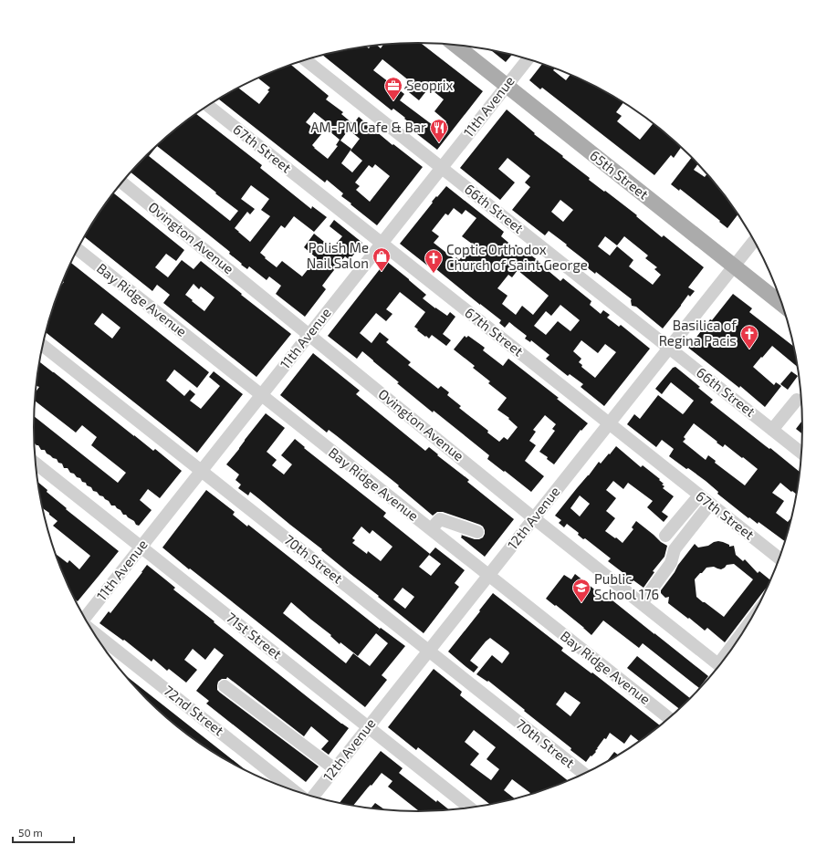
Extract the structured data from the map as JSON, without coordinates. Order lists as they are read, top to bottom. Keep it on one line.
{"streets":{"main road":["65th Street"],"street":["11th Avenue","67th Street","66th Street","Ovington Avenue","Bay Ridge Avenue","12th Avenue","70th Street","71st Street","72nd Street"]},"crossings":[["11th Avenue","67th Street"],["11th Avenue","65th Street"],["11th Avenue","66th Street"],["11th Avenue","Ovington Avenue"],["11th Avenue","Bay Ridge Avenue"],["11th Avenue","70th Street"],["11th Avenue","71st Street"],["67th Street","12th Avenue"],["65th Street","12th Avenue"],["66th Street","12th Avenue"],["Ovington Avenue","12th Avenue"],["Bay Ridge Avenue","12th Avenue"],["12th Avenue","70th Street"],["12th Avenue","71st Street"]],"places":{"office":["Seoprix"],"restaurant":["AM-PM Cafe & Bar"],"shop":["Polish Me Nail Salon"],"church":["Coptic Orthodox Church of Saint George","Basilica of Regina Pacis"],"school or university":["Public School 176"]},"scale_bar":"50 m"}
